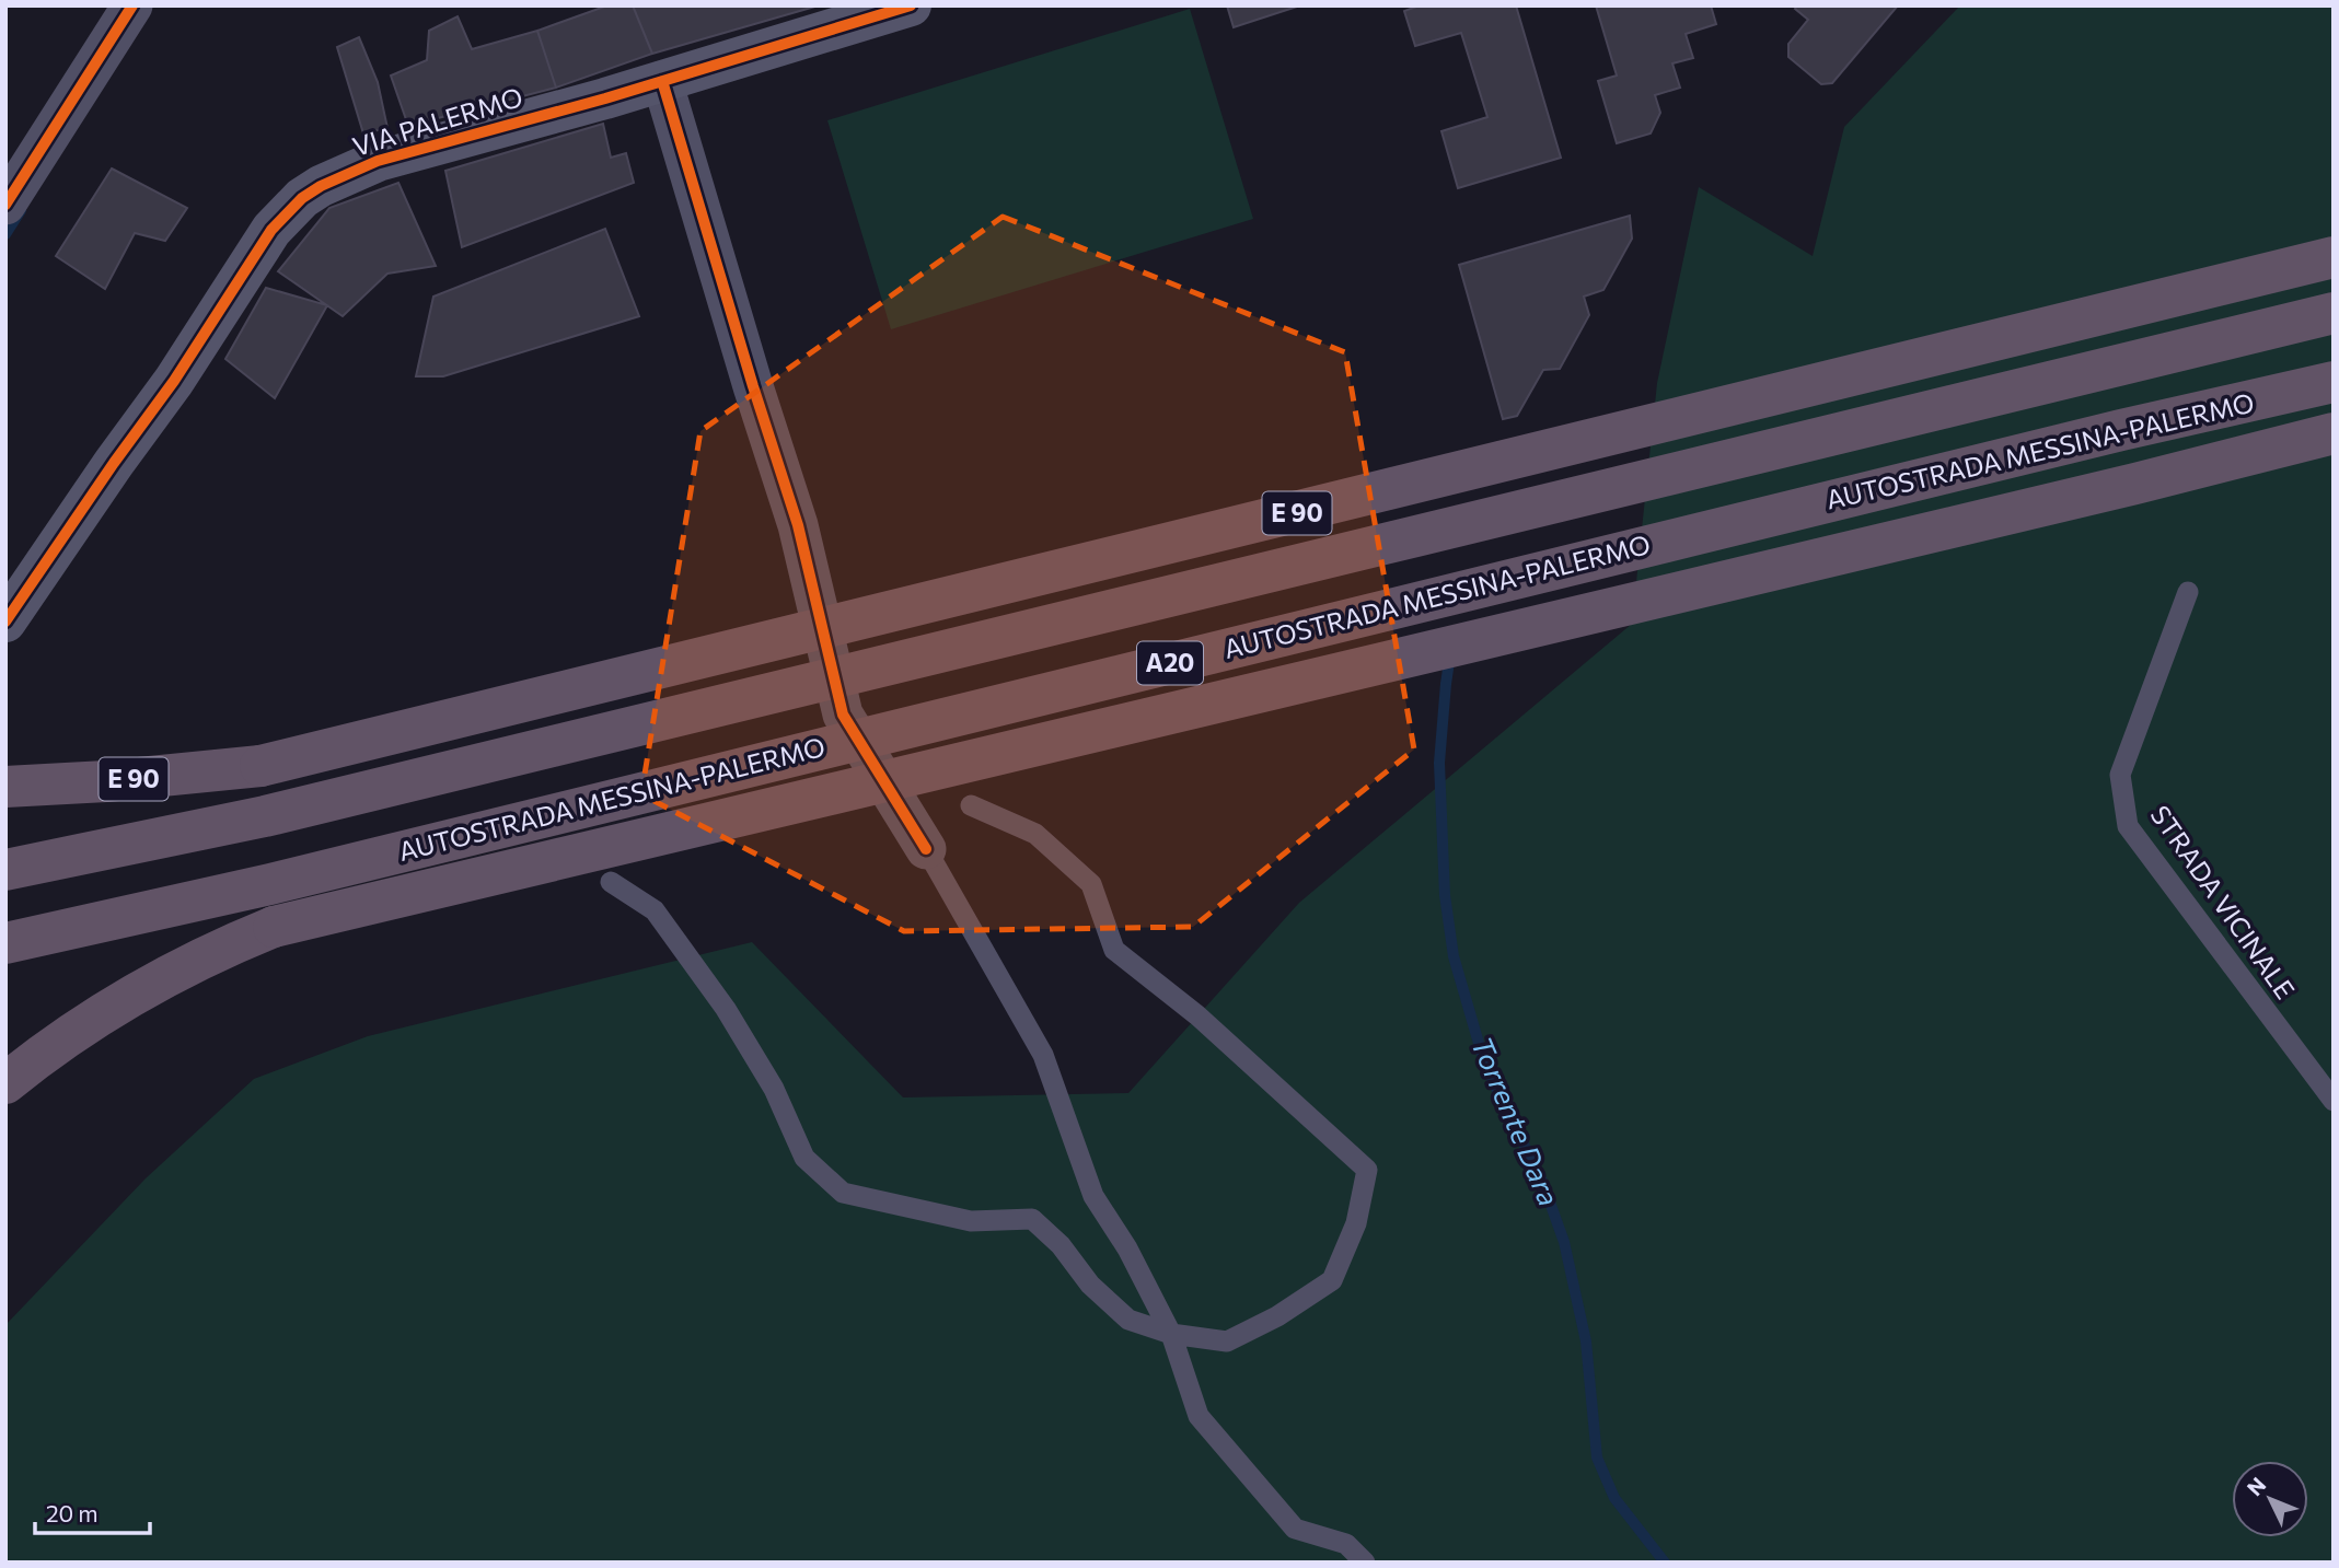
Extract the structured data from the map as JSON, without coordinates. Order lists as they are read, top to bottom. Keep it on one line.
{"streets":{"highway":["AUTOSTRADA MESSINA-PALERMO","E 90","A20"],"main road":["VIA PALERMO"],"lane":["STRADA VICINALE"]},"water":["Torrente Dara"],"scale_bar":"20 m","north":"top left"}
